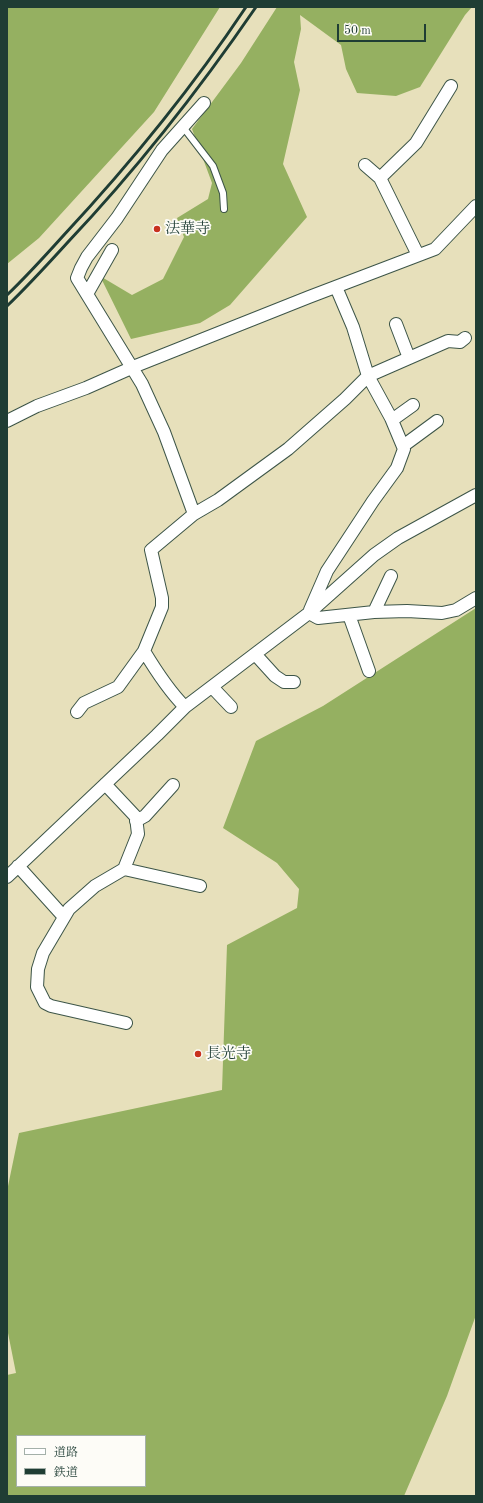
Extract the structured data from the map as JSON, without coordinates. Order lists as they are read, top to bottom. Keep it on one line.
{"places":["法華寺","長光寺"],"legend":["道路","鉄道"],"scale_bar":"50 m"}
